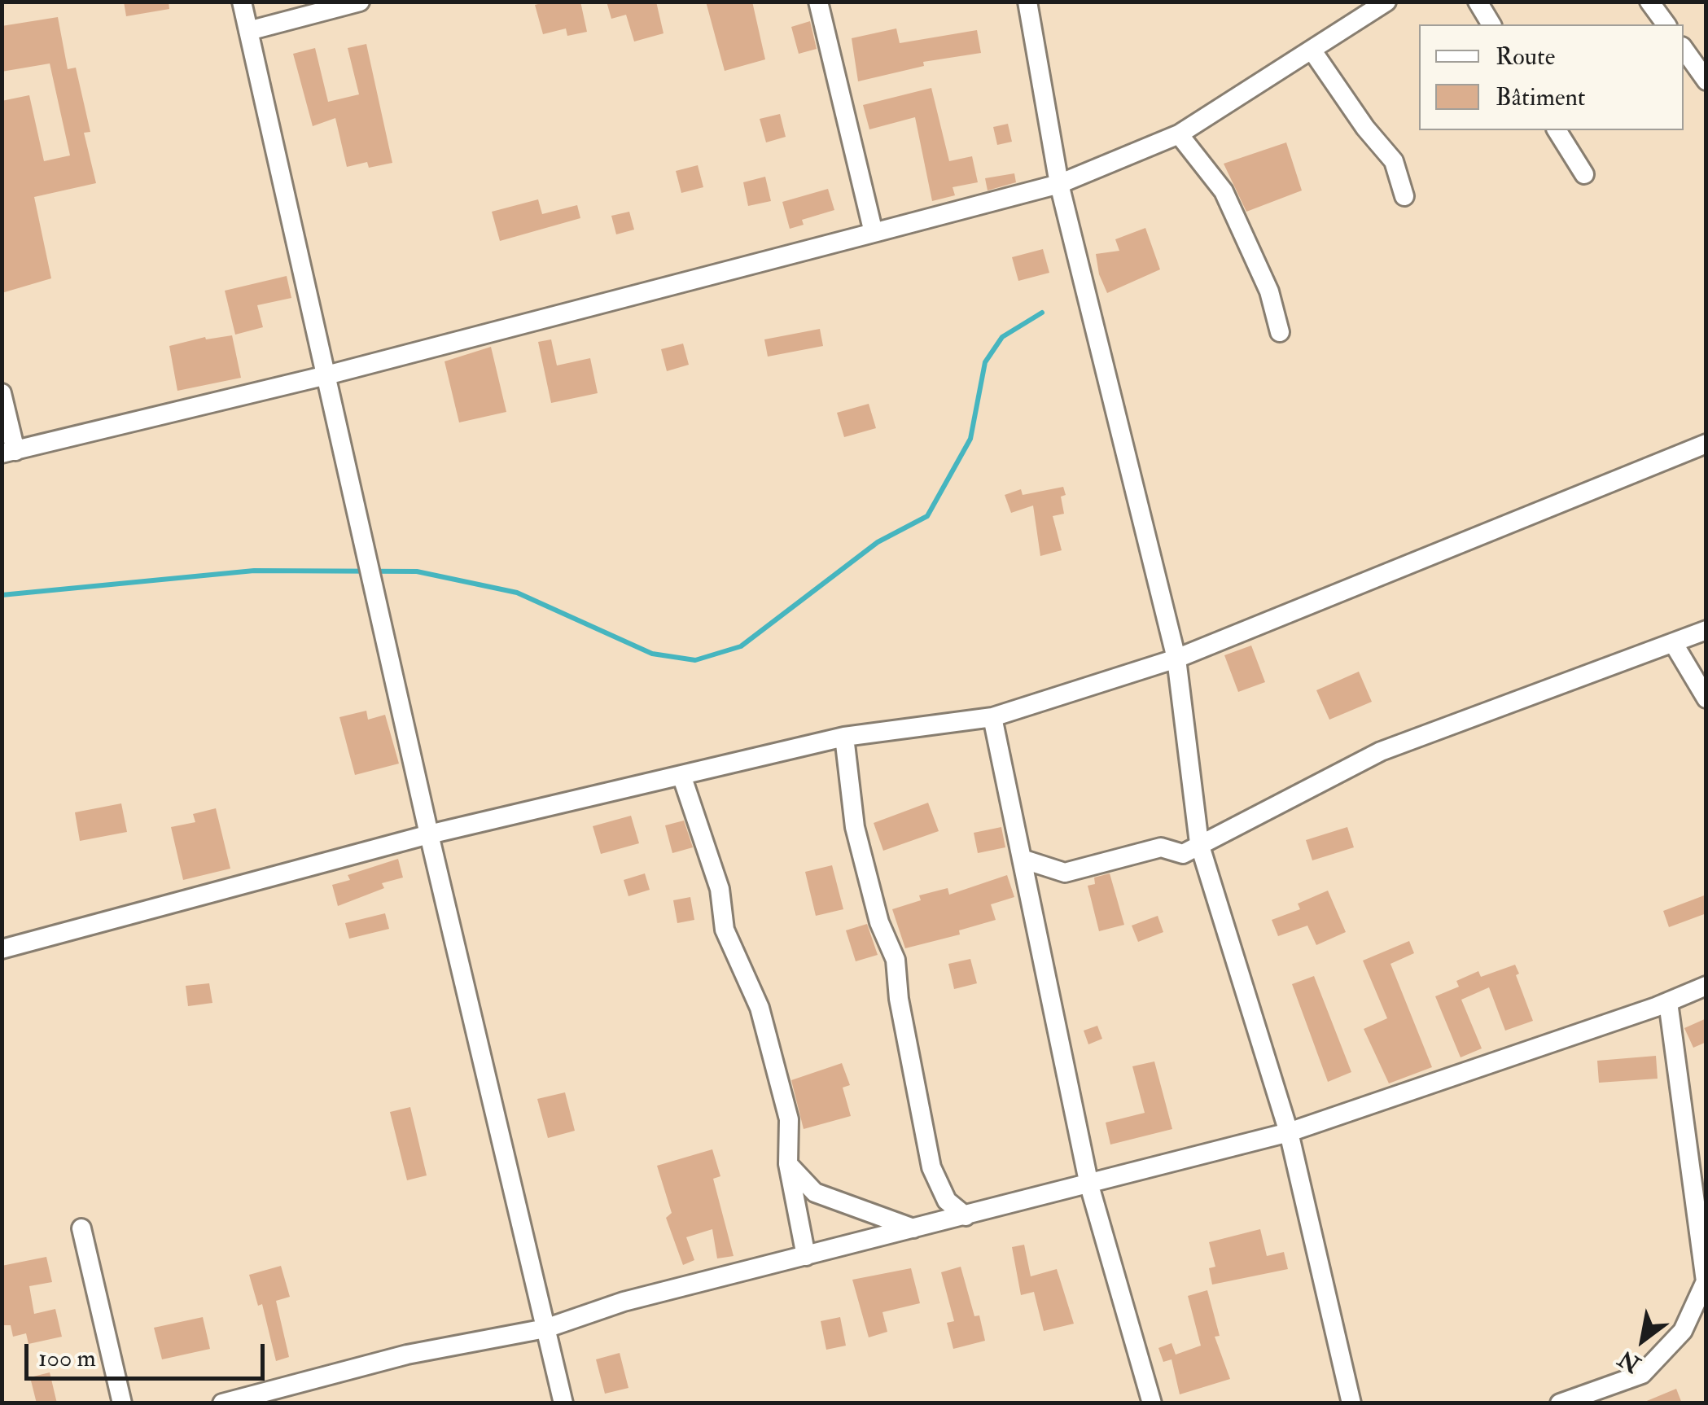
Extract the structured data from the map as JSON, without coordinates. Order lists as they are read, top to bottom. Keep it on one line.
{"legend":["Route","Bâtiment"],"scale_bar":"100 m","north":"bottom left"}
